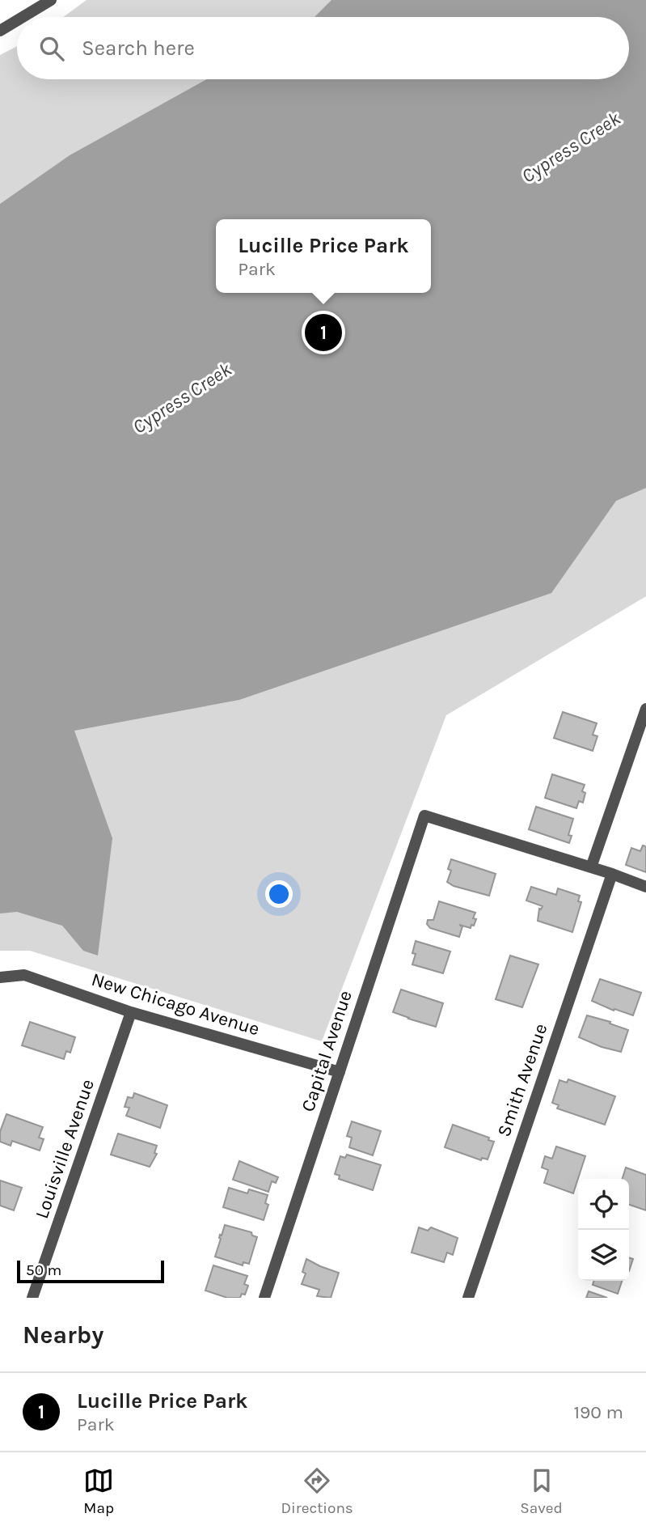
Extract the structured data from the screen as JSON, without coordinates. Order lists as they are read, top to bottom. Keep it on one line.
{"streets":{"street":["New Chicago Avenue","Capital Avenue","Smith Avenue","Louisville Avenue"]},"crossings":[["New Chicago Avenue","Capital Avenue"],["New Chicago Avenue","Louisville Avenue"]],"water":["Cypress Creek"],"scale_bar":"50 m","page":{"search":"Search here","popup":["Lucille Price Park","Park"],"pins":"1","scale":"50 m","heading":"Nearby","list":[{"mark":"1","name":"Lucille Price Park","note":"Park","value":"190 m"}],"nav":["Map","Directions","Saved"]}}
